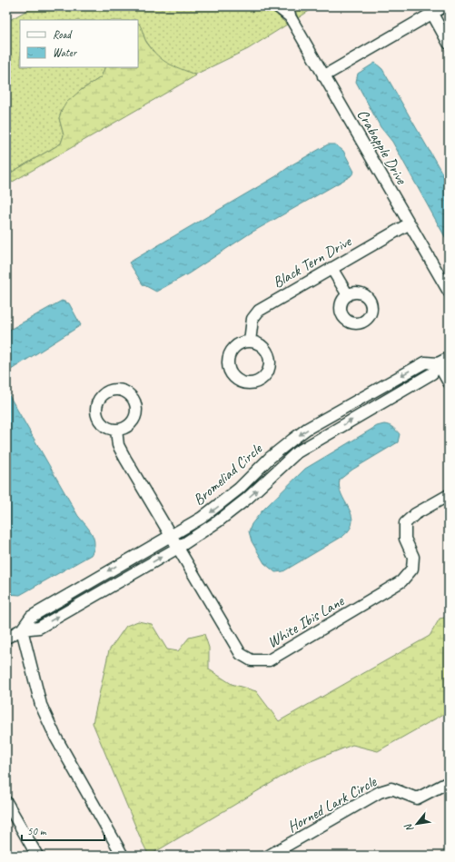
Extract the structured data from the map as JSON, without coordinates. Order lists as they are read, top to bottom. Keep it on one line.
{"streets":{"street":["Crabapple Drive","Black Tern Drive","Bromeliad Circle","White Ibis Lane","Horned Lark Circle"]},"crossings":[["Crabapple Drive","Black Tern Drive"],["Bromeliad Circle","White Ibis Lane"]],"legend":["Road","Water"],"scale_bar":"50 m","north":"bottom left"}
